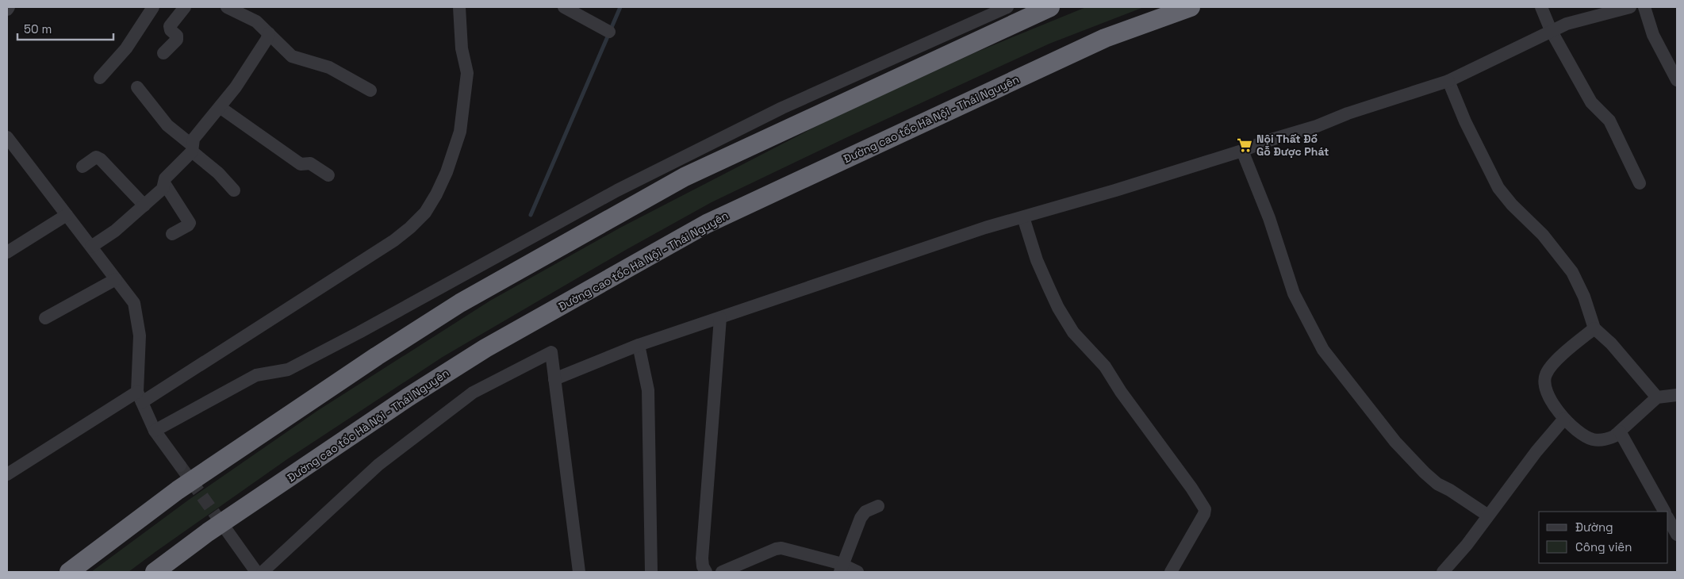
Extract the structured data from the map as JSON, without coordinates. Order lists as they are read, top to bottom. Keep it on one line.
{"streets":{"highway":["Đường cao tốc Hà Nội - Thái Nguyên"]},"places":{"supermarket":["Nội Thất Đồ Gỗ Được Phát"]},"legend":["Đường","Công viên"],"scale_bar":"50 m"}
